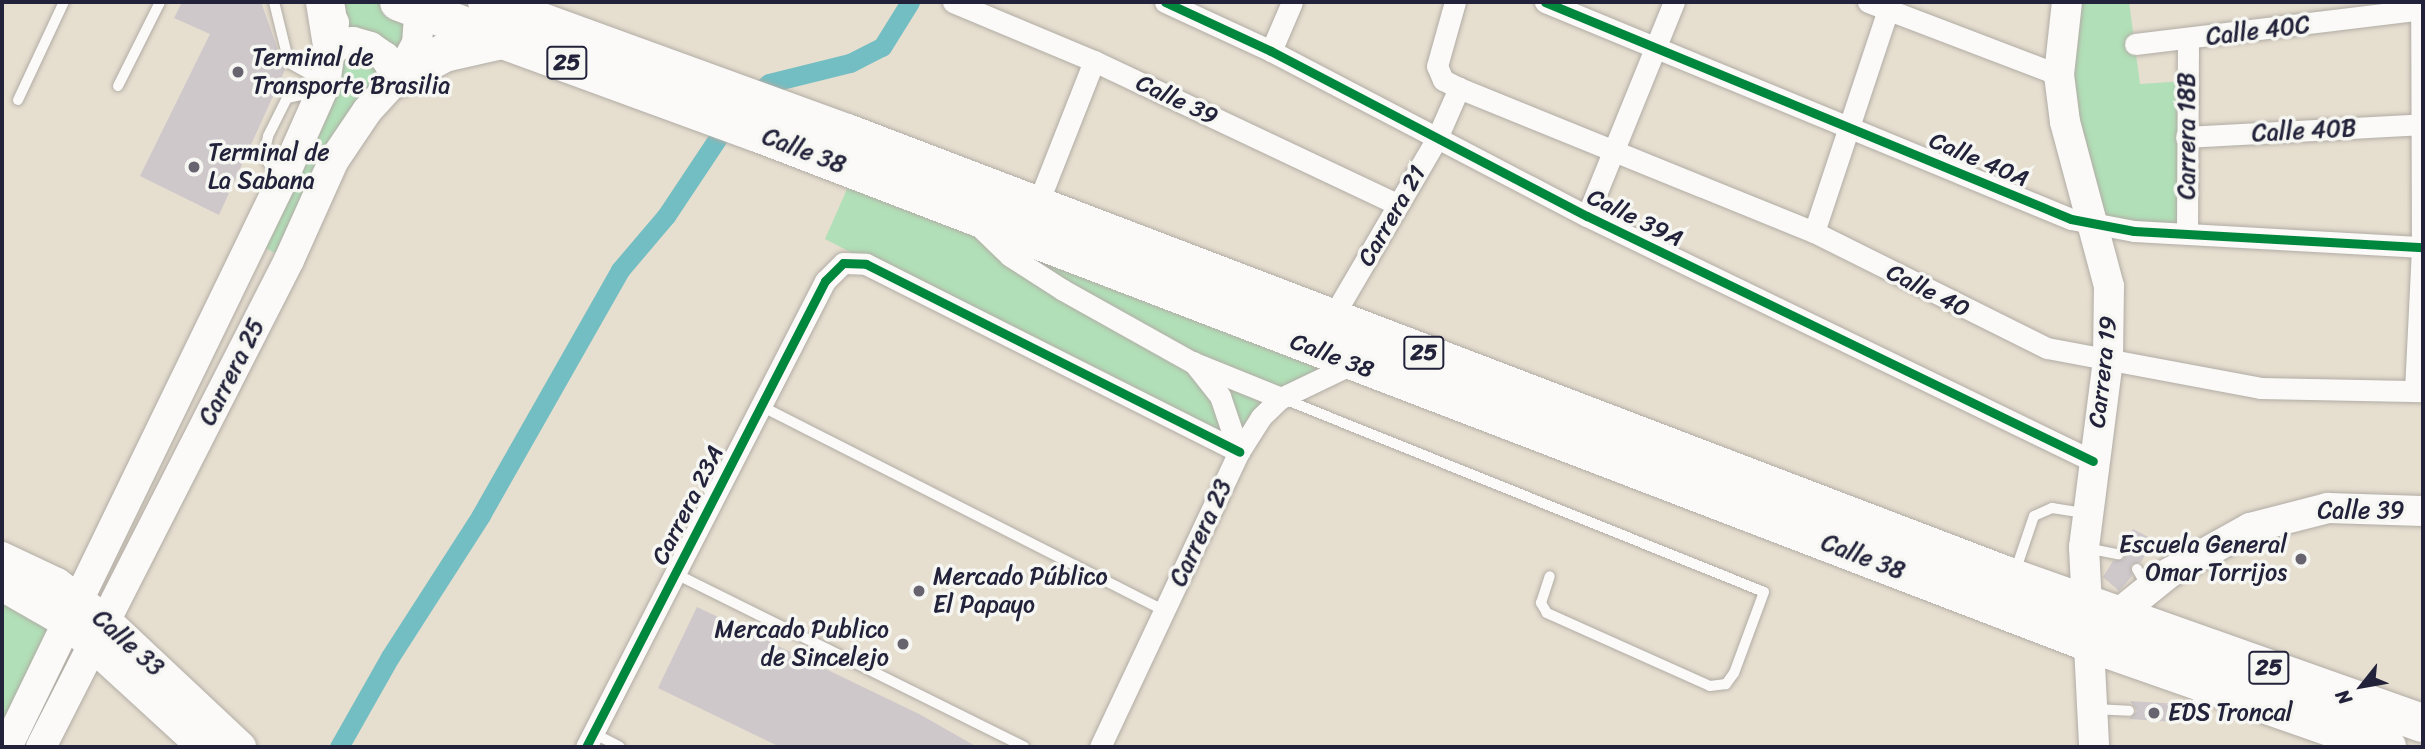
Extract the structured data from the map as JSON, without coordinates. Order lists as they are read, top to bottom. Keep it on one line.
{"streets":{"highway":["25","Calle 38"],"main road":["Calle 39","Carrera 25","Carrera 19","Calle 33"],"street":["Calle 40C","Calle 40B","Carrera 18B","Calle 40A","Carrera 21","Calle 39A","Calle 40","Carrera 23A","Carrera 23"]},"crossings":[["Calle 40C","Carrera 18B"],["Calle 39","Calle 38"],["Calle 39","Carrera 21"],["Calle 39","Carrera 19"],["Calle 40B","Carrera 18B"],["Carrera 18B","Calle 40A"],["Calle 38","Carrera 21"],["Calle 38","Carrera 25"],["Calle 38","Carrera 19"],["Calle 38","Carrera 23"],["Calle 40A","Carrera 19"],["Carrera 21","Calle 39A"],["Carrera 21","Calle 40"],["Calle 39A","Carrera 19"],["Calle 40","Carrera 19"],["Carrera 25","Calle 33"],["Carrera 23A","Carrera 23"]],"places":["Terminal de Transporte Brasilia","Terminal de La Sabana","Escuela General Omar Torrijos","Mercado Público El Papayo","Mercado Publico de Sincelejo","EDS Troncal"],"north":"bottom left"}
